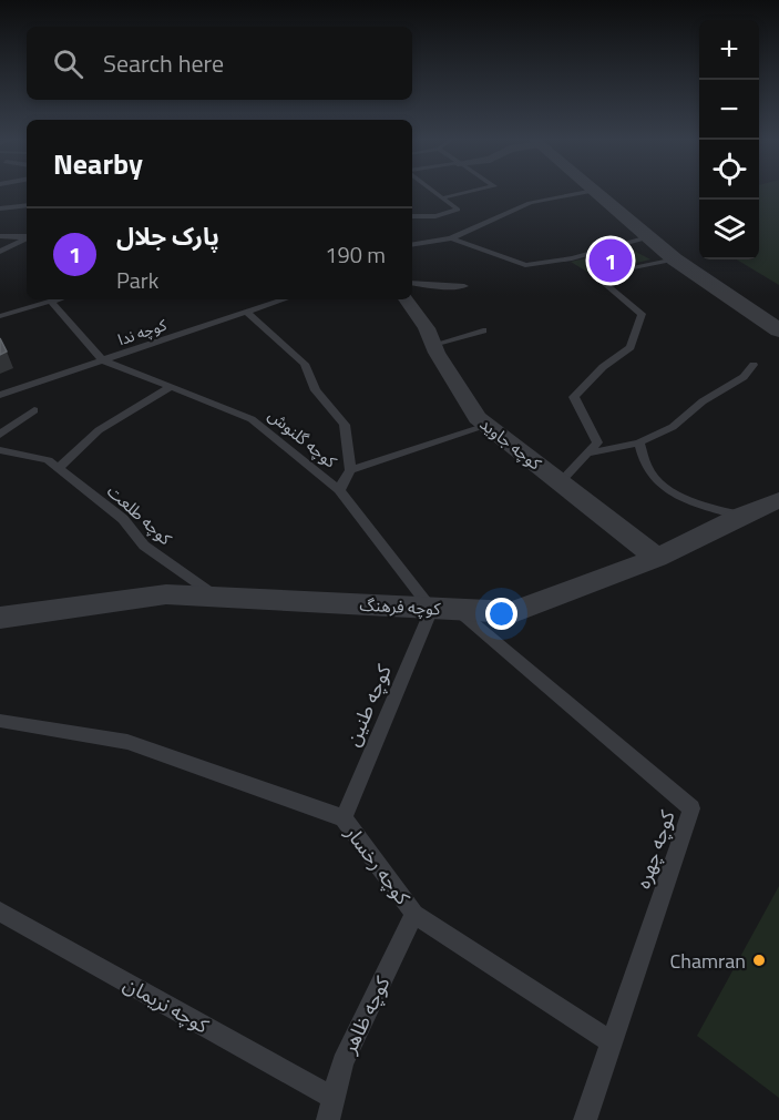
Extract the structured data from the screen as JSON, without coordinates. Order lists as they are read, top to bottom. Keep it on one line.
{"streets":{"street":["کوچه جاوید","کوچه فرهنگ"],"lane":["کوچه ندا","کوچه گلنوش","کوچه طلعت","کوچه طنین","کوچه چهره","کوچه رخسار","کوچه نریمان","کوچه ظاهر"]},"crossings":[["کوچه ندا","کوچه گلنوش"],["کوچه گلنوش","کوچه فرهنگ"],["کوچه گلنوش","کوچه طنین"],["کوچه گلنوش","کوچه چهره"],["کوچه جاوید","کوچه فرهنگ"],["کوچه طلعت","کوچه فرهنگ"],["کوچه فرهنگ","کوچه طنین"],["کوچه فرهنگ","کوچه چهره"],["کوچه طنین","کوچه چهره"],["کوچه طنین","کوچه رخسار"],["کوچه چهره","کوچه رخسار"],["کوچه رخسار","کوچه ظاهر"],["کوچه نریمان","کوچه ظاهر"]],"places":["Chamran"],"page":{"map_buttons":["+","−"],"search":"Search here","heading":"Nearby","list":[{"mark":"1","name":"پارک جلال","note":"Park","value":"190 m"}],"pins":"1"}}
